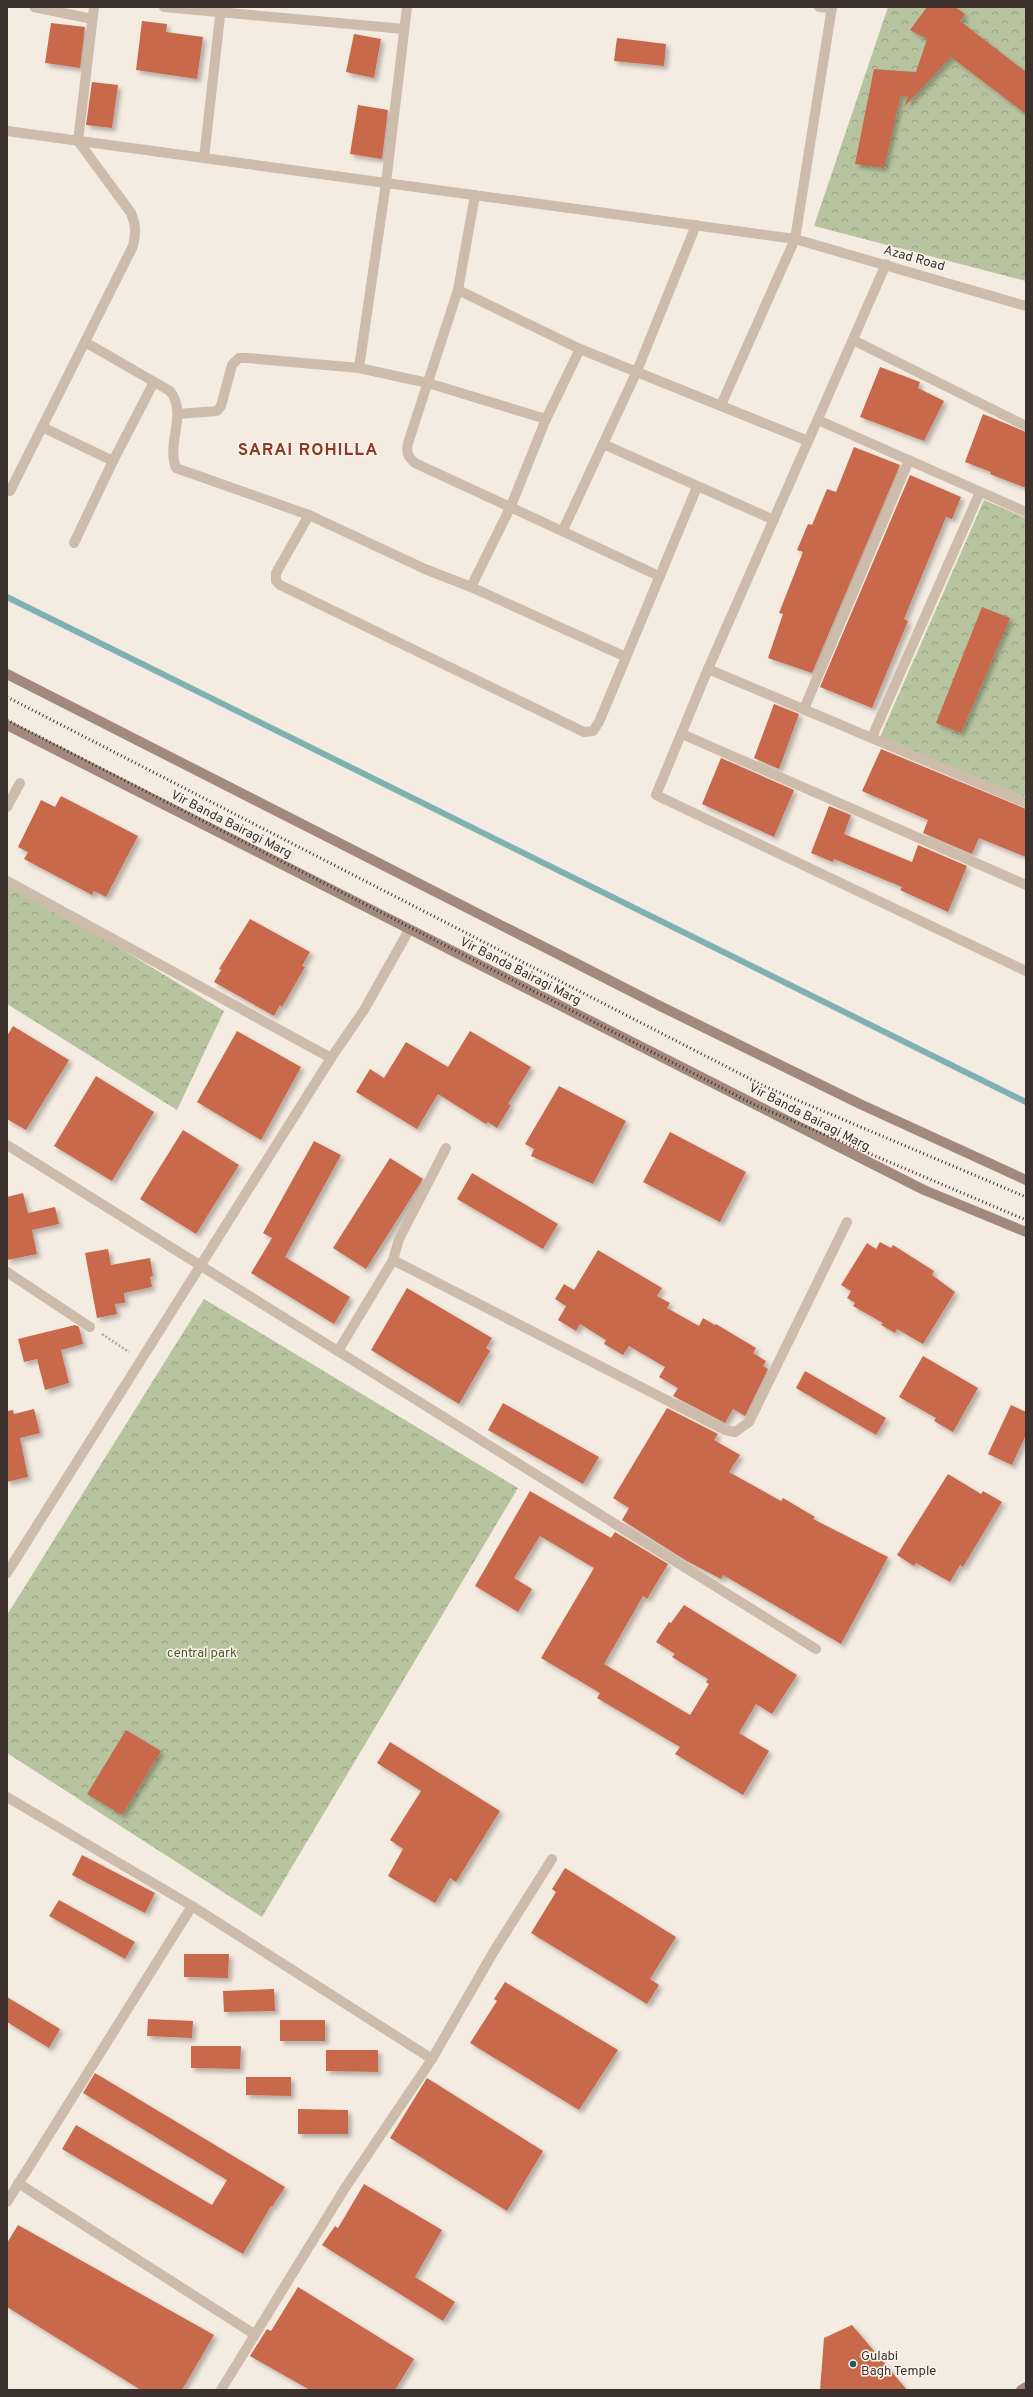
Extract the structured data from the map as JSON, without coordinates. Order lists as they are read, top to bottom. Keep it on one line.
{"streets":{"main road":["Vir Banda Bairagi Marg"],"street":["Azad Road"]},"districts":["SARAI ROHILLA"],"parks":["central park"],"places":["Gulabi Bagh Temple"]}
